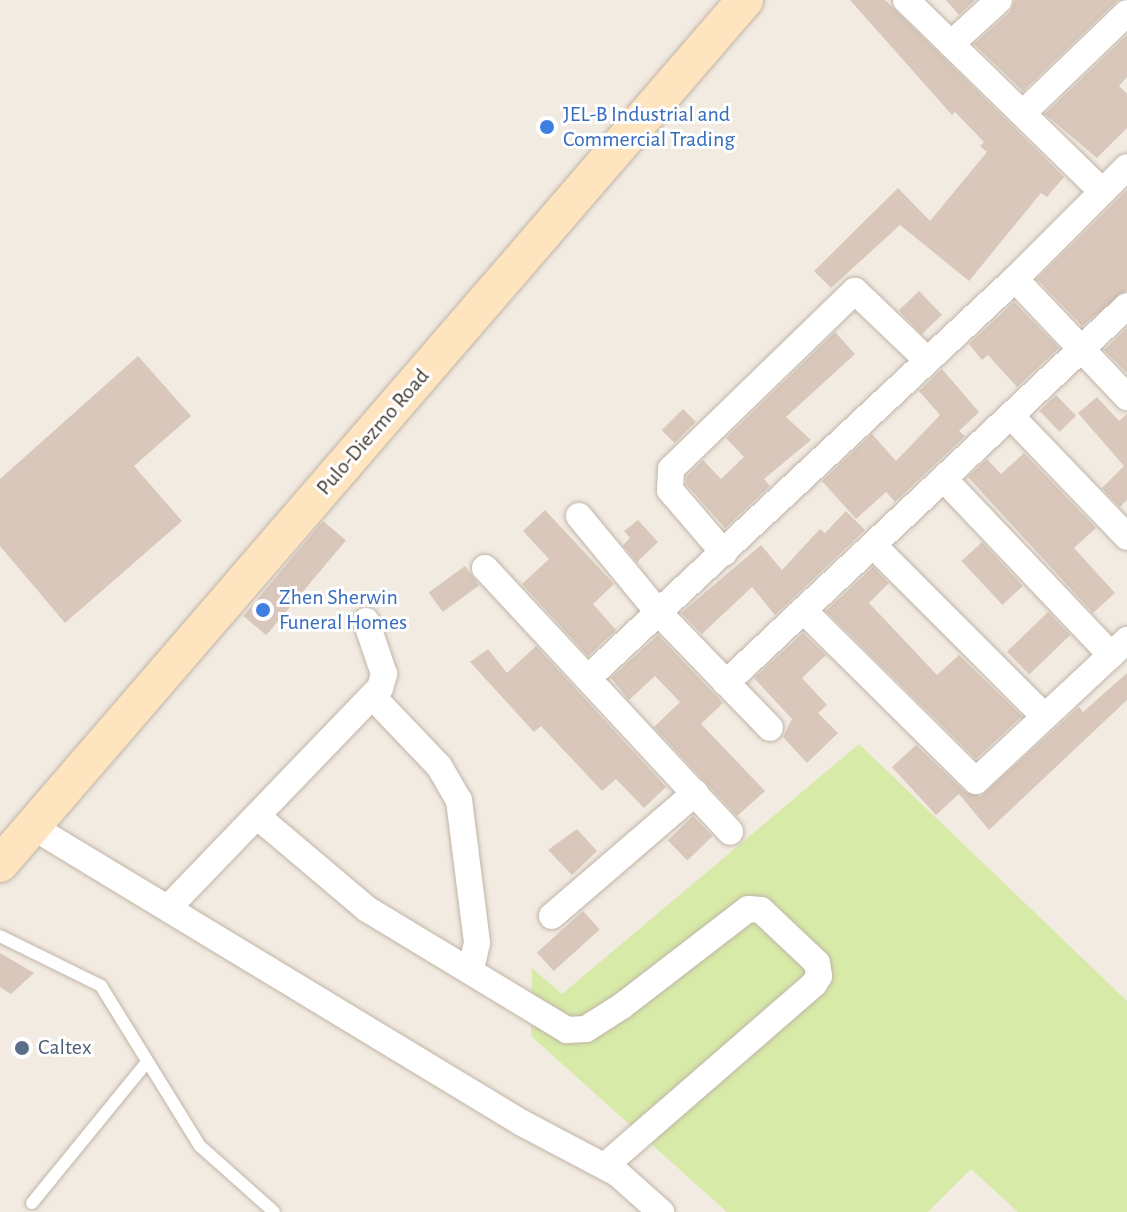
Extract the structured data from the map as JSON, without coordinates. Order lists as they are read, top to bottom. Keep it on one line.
{"streets":{"main road":["Pulo-Diezmo Road"]},"places":["JEL-B Industrial and Commercial Trading","Zhen Sherwin Funeral Homes","Caltex"]}
